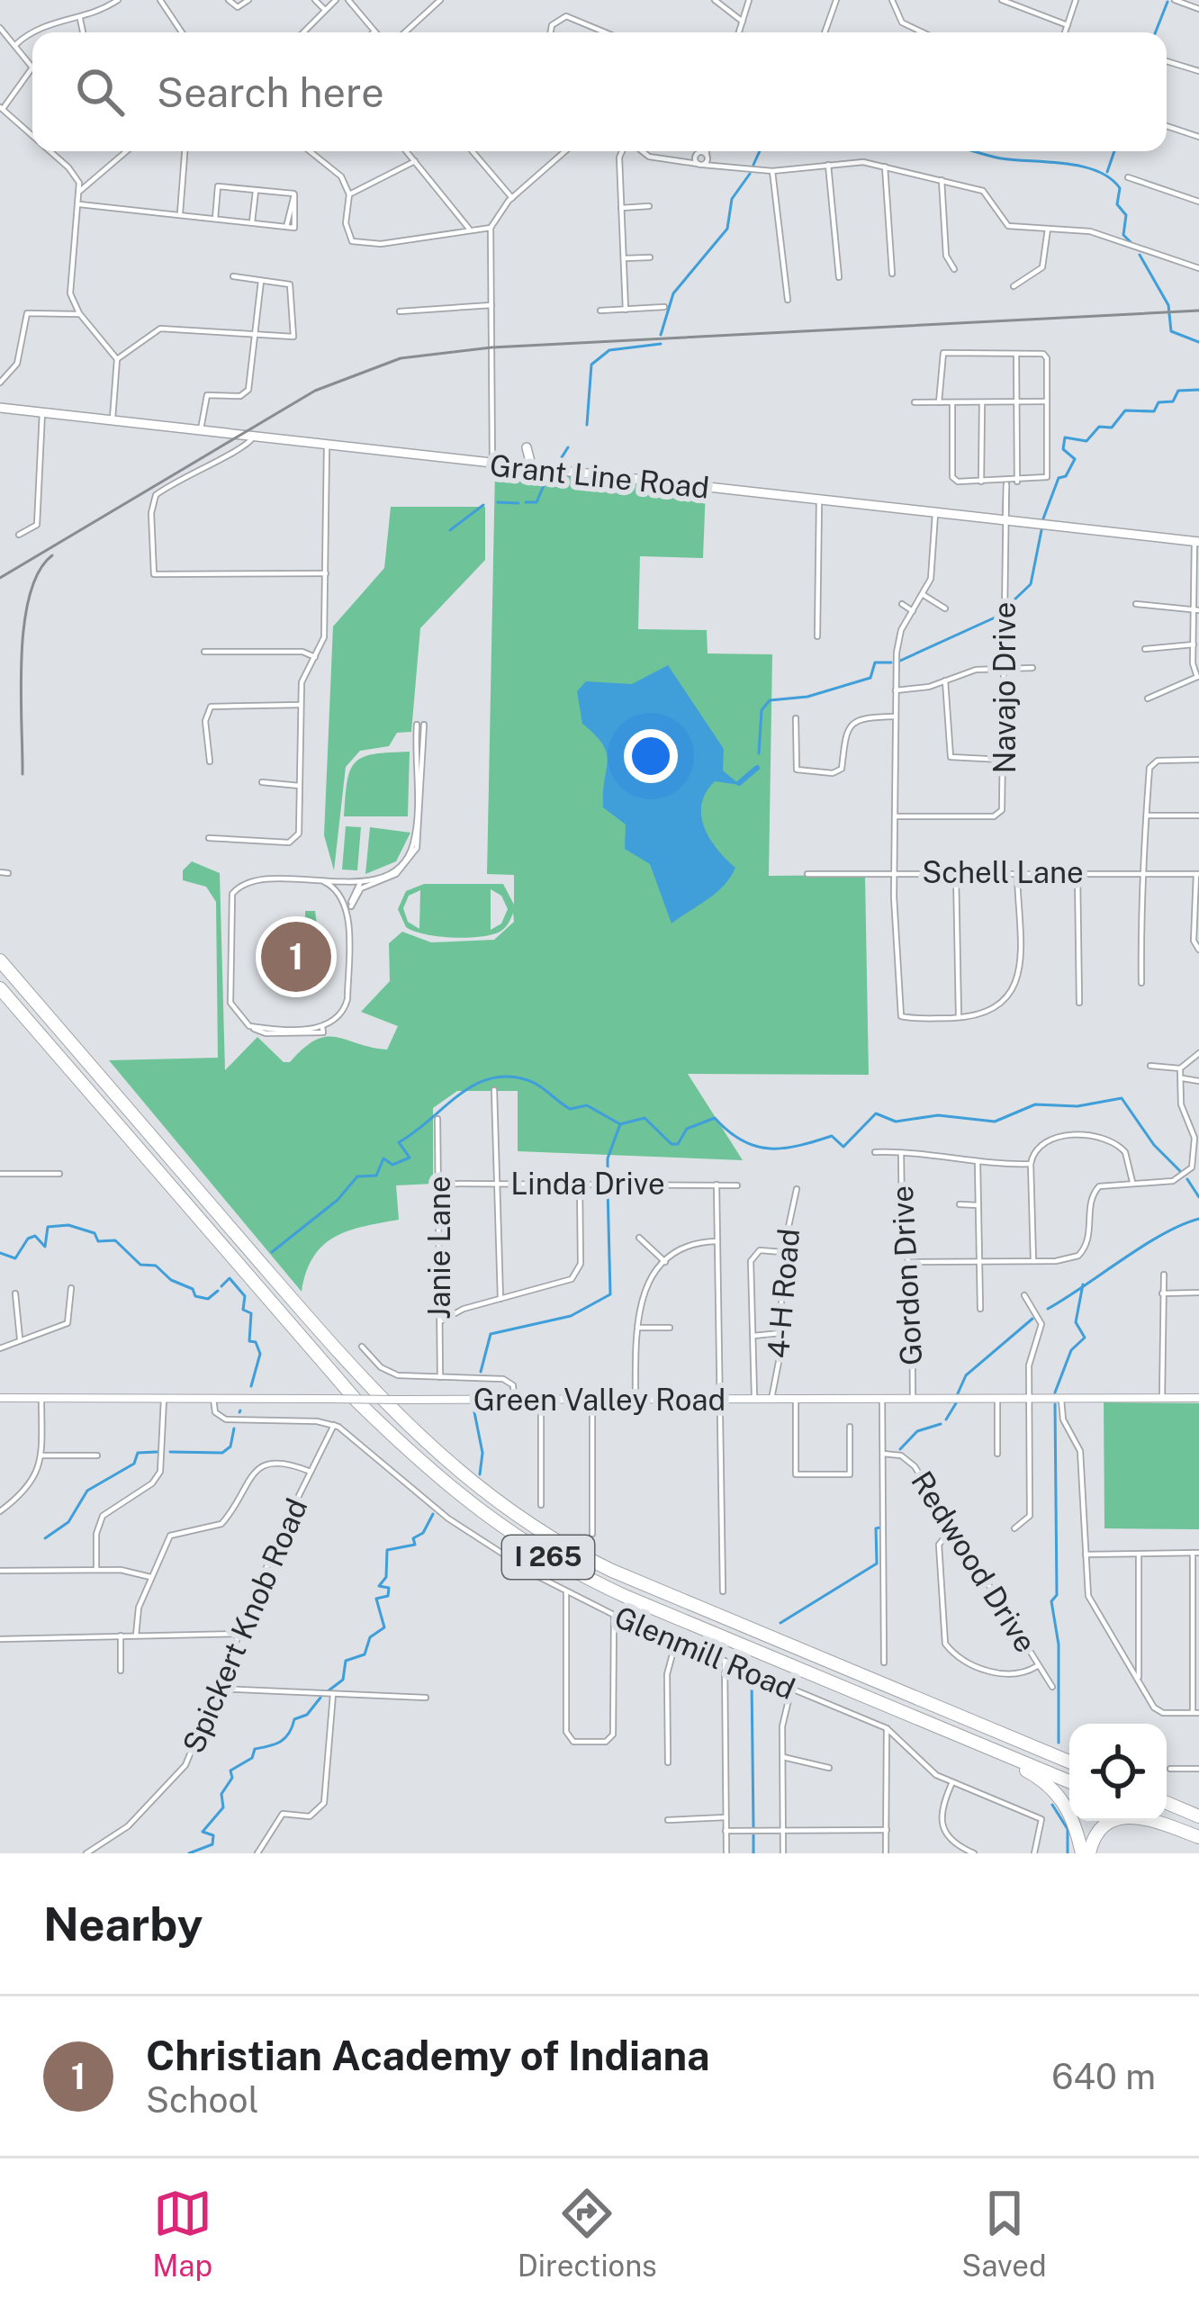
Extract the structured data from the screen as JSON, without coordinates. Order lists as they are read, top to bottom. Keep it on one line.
{"streets":{"highway":["I 265"],"main road":["Grant Line Road"],"street":["Navajo Drive","Schell Lane","Linda Drive","Janie Lane","Gordon Drive","4-H Road","Green Valley Road","Redwood Drive","Spickert Knob Road","Glenmill Road"]},"crossings":[["Grant Line Road","Navajo Drive"],["Linda Drive","Janie Lane"],["Gordon Drive","Green Valley Road"],["4-H Road","Green Valley Road"],["Spickert Knob Road","Glenmill Road"]],"page":{"search":"Search here","pins":"1","heading":"Nearby","list":[{"mark":"1","name":"Christian Academy of Indiana","note":"School","value":"640 m"}],"nav":["Map","Directions","Saved"]}}
